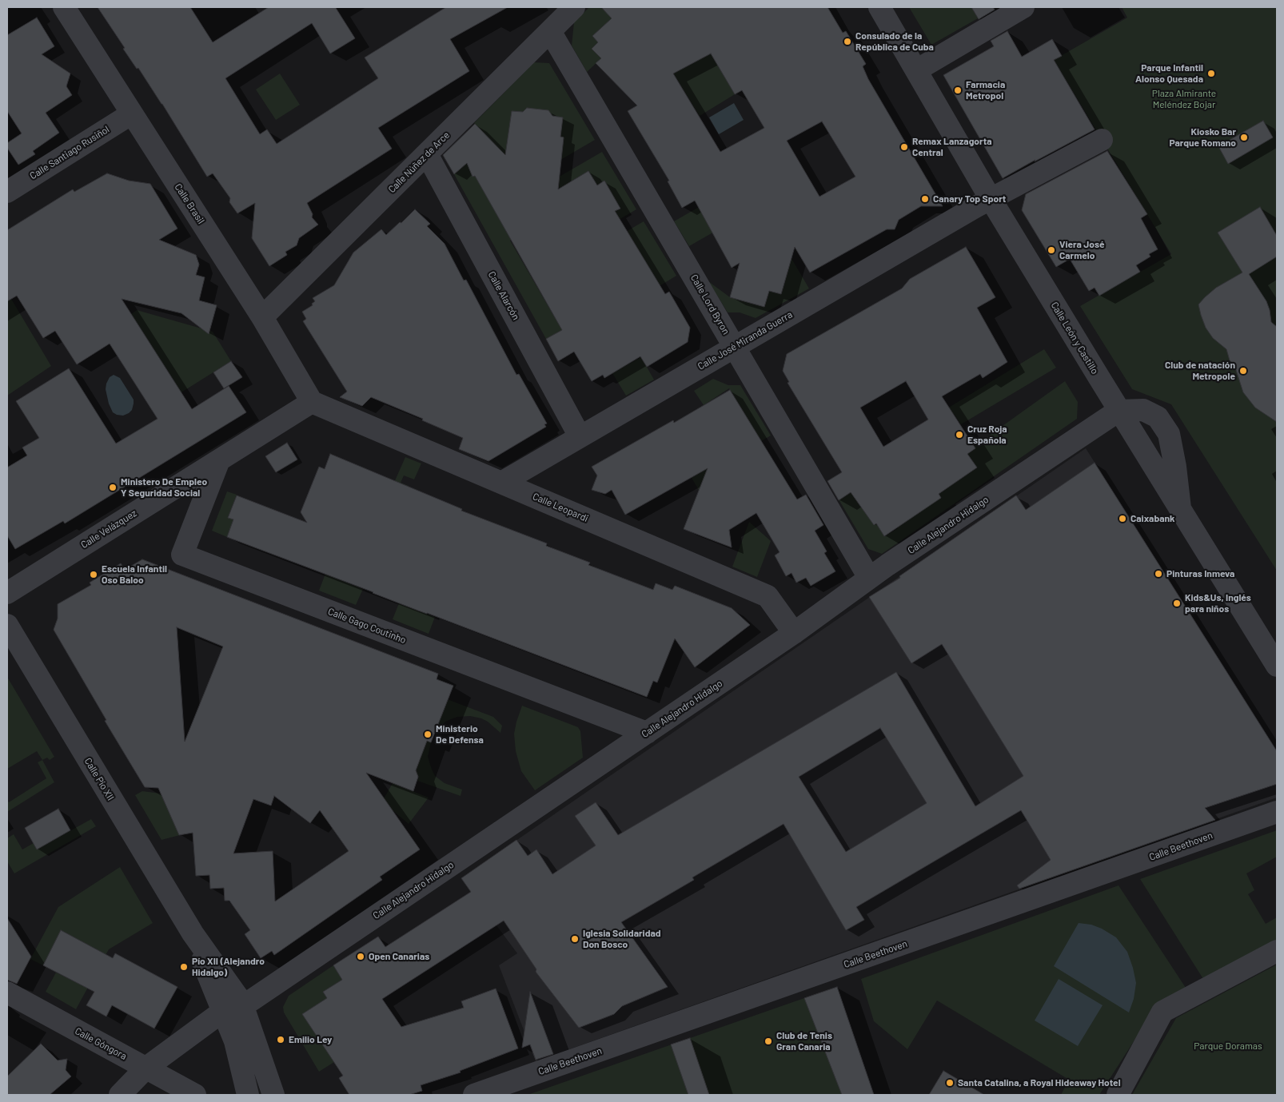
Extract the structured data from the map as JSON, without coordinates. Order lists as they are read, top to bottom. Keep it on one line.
{"streets":{"street":["Calle Santiago Rusiñol","Calle Núñez de Arce","Calle Brasil","Calle Alarcón","Calle Lord Byron","Calle León y Castillo","Calle José Miranda Guerra","Calle Leopardi","Calle Alejandro Hidalgo","Calle Velázquez","Calle Gago Coutinho","Calle Pío XII","Calle Beethoven","Calle Góngora"]},"crossings":[["Calle Santiago Rusiñol","Calle Brasil"],["Calle Núñez de Arce","Calle Brasil"],["Calle Núñez de Arce","Calle Alarcón"],["Calle Núñez de Arce","Calle Lord Byron"],["Calle Brasil","Calle Leopardi"],["Calle Brasil","Calle Velázquez"],["Calle Alarcón","Calle José Miranda Guerra"],["Calle Lord Byron","Calle José Miranda Guerra"],["Calle Lord Byron","Calle Alejandro Hidalgo"],["Calle León y Castillo","Calle José Miranda Guerra"],["Calle León y Castillo","Calle Alejandro Hidalgo"],["Calle José Miranda Guerra","Calle Leopardi"],["Calle Leopardi","Calle Alejandro Hidalgo"],["Calle Leopardi","Calle Velázquez"],["Calle Alejandro Hidalgo","Calle Gago Coutinho"],["Calle Alejandro Hidalgo","Calle Pío XII"],["Calle Alejandro Hidalgo","Calle Góngora"],["Calle Velázquez","Calle Gago Coutinho"]],"parks":["Plaza Almirante Meléndez Bojar","Parque Doramas"],"places":["Consulado de la República de Cuba","Parque Infantil Alonso Quesada","Farmacia Metropol","Kiosko Bar Parque Romano","Remax Lanzagorta Central","Canary Top Sport","Viera José Carmelo","Club de natación Metropole","Cruz Roja Española","Ministero De Empleo Y Seguridad Social","Caixabank","Pinturas Inmeva","Escuela Infantil Oso Baloo","Kids&Us, Inglés para niños","Ministerio De Defensa","Iglesia Solidaridad Don Bosco","Open Canarias","Pío XII (Alejandro Hidalgo)","Emilio Ley","Club de Tenis Gran Canaria","Santa Catalina, a Royal Hideaway Hotel"]}
